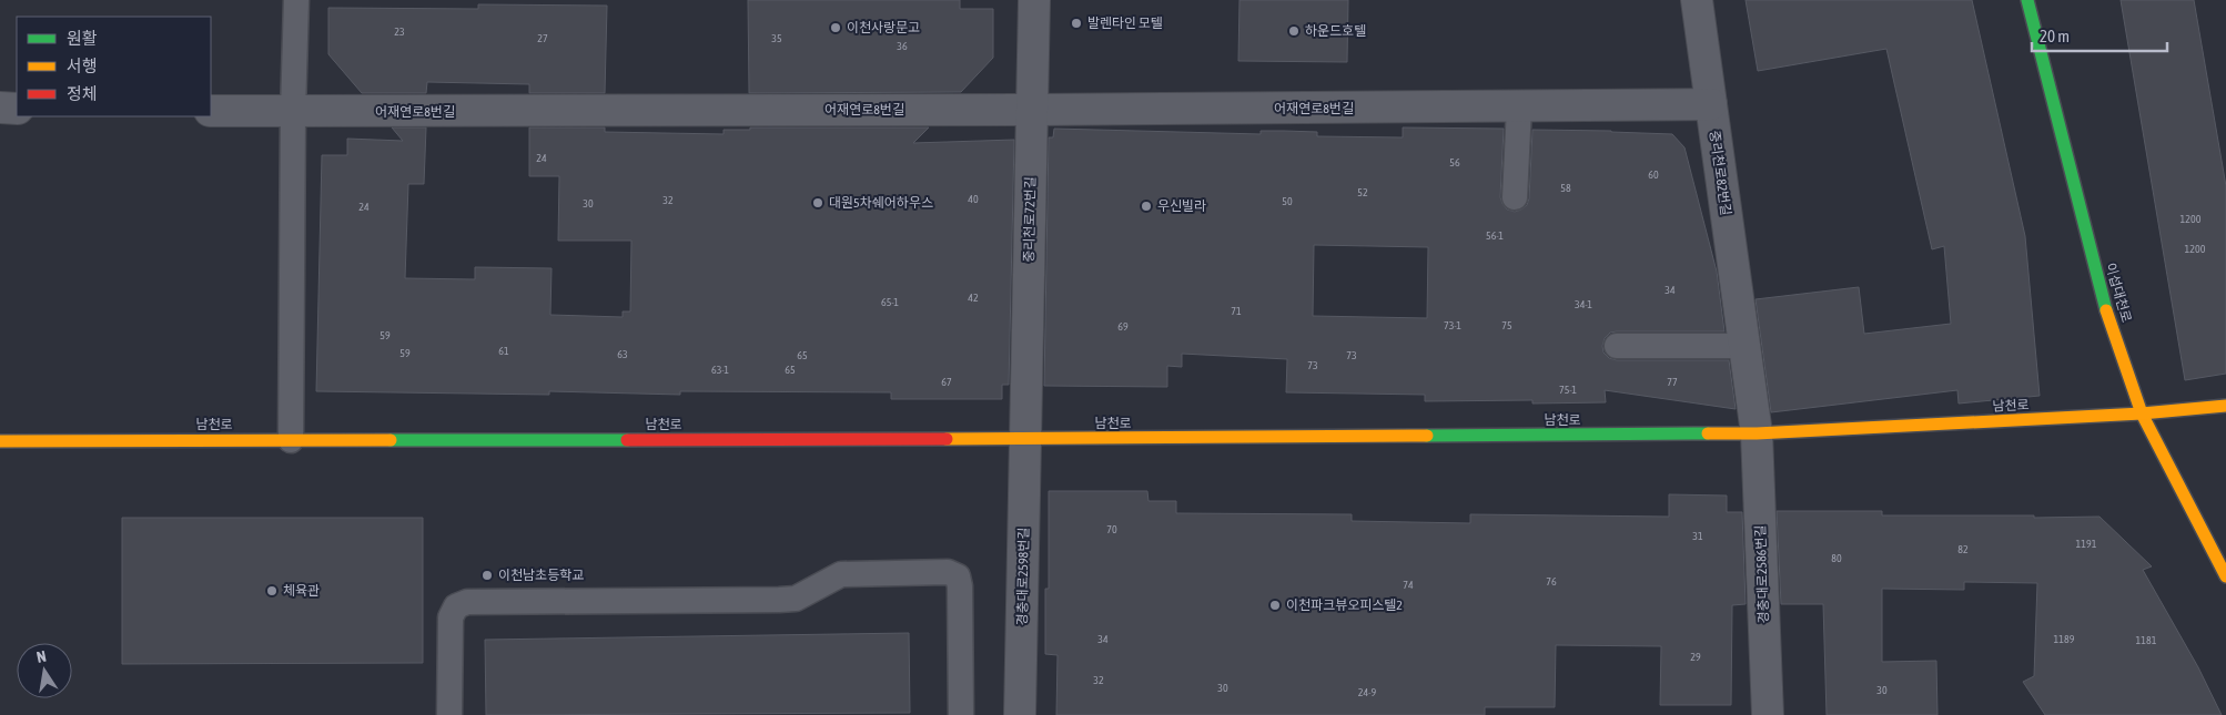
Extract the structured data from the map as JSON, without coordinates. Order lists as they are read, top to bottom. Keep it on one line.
{"streets":{"street":["어재연로8번길","중리천로82번길","중리천로72번길","이섭대천로","남천로","경충대로2586번길","경충대로2598번길"]},"crossings":[["어재연로8번길","중리천로82번길"],["어재연로8번길","중리천로72번길"],["중리천로82번길","남천로"],["중리천로82번길","경충대로2586번길"],["중리천로72번길","남천로"],["중리천로72번길","경충대로2598번길"],["이섭대천로","남천로"],["남천로","경충대로2586번길"],["남천로","경충대로2598번길"]],"places":["발렌타인 모텔","이천사랑문고","하운드호텔","대원5차쉐어하우스","우신빌라","이천남초등학교","체육관","이천파크뷰오피스텔2"],"house_numbers":["23","27","35","36","24","56","60","58","52","40","32","50","30","24","1200","56-1","1200","34","42","65-1","34-1","71","73-1","75","69","59","61","59","63","65","73","73","63-1","65","67","77","75-1","70","31","1191","82","80","76","74","34","1189","1181","29","32","30","30","24-9"],"legend":["원활","서행","정체"],"scale_bar":"20 m","north":"top"}
